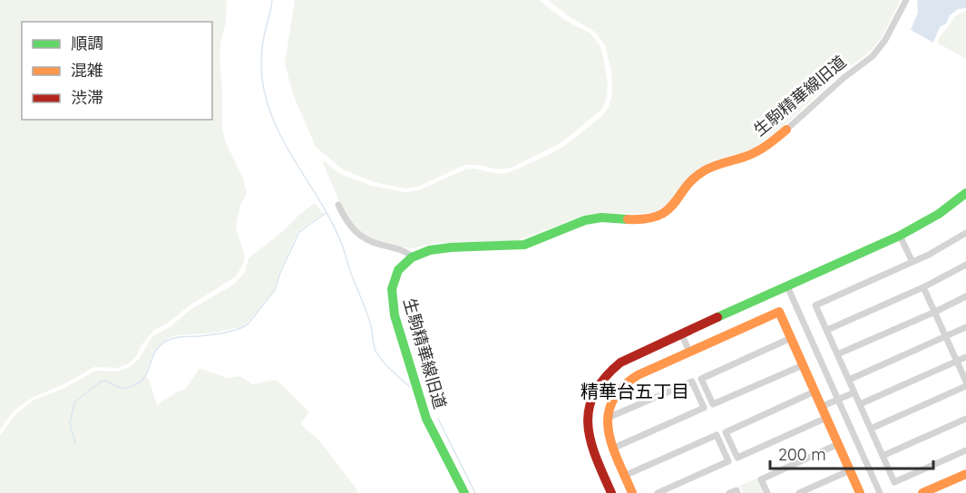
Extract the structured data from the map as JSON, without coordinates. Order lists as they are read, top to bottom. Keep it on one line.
{"streets":{"street":["生駒精華線旧道"]},"districts":["精華台五丁目"],"legend":["順調","混雑","渋滞"],"scale_bar":"200 m"}
